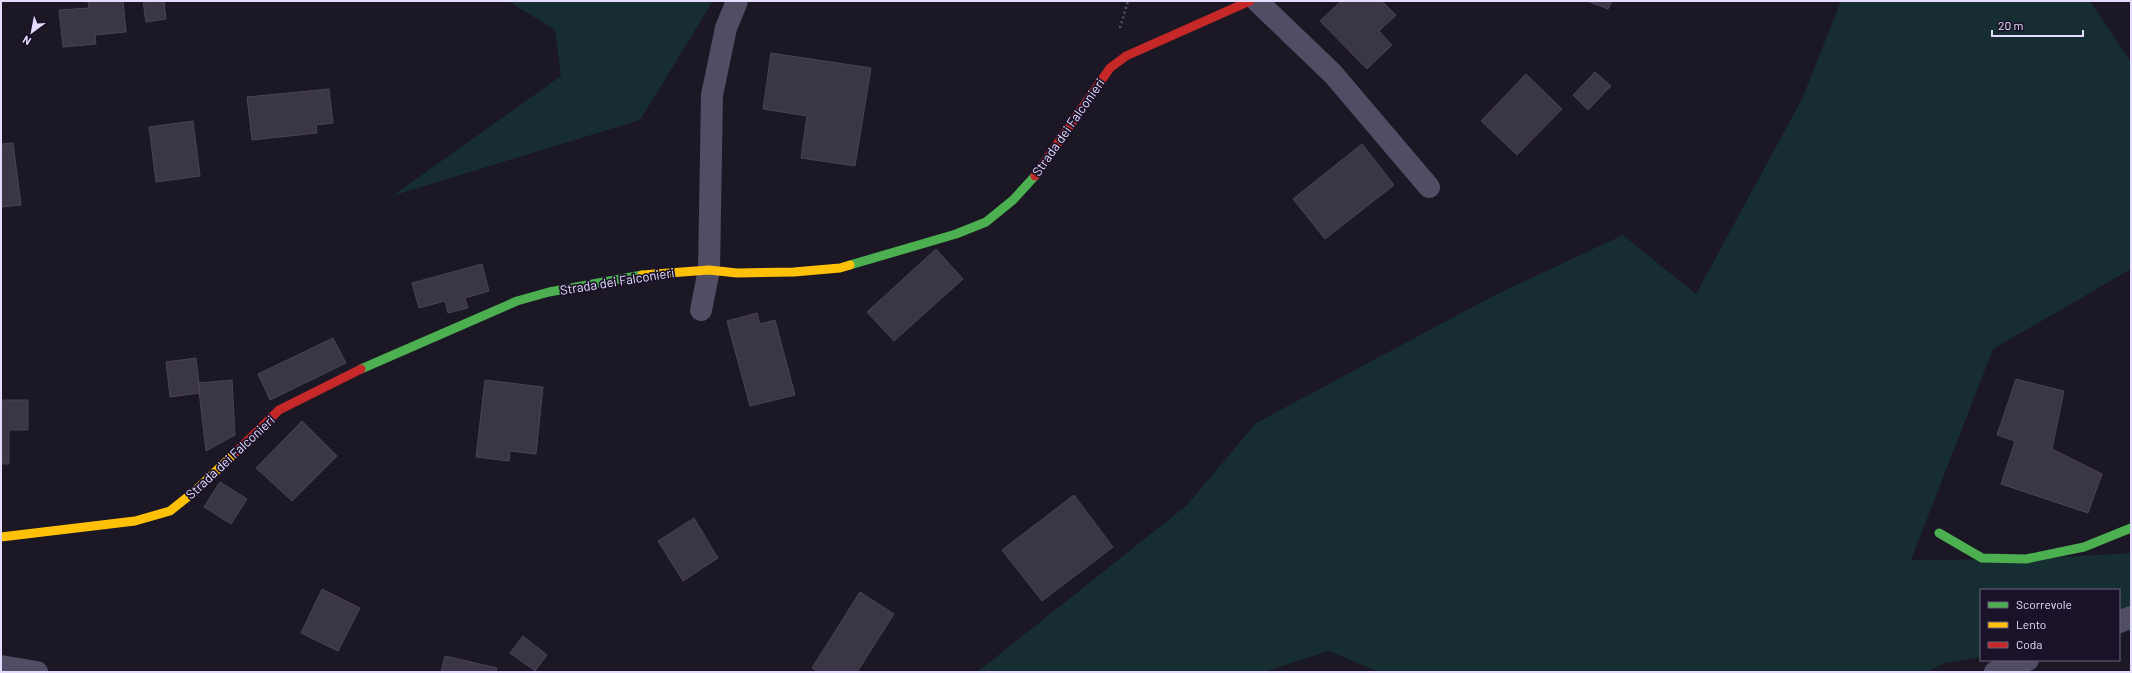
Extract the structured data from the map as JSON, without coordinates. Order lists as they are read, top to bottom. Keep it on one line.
{"streets":{"street":["Strada dei Falconieri"]},"legend":["Scorrevole","Lento","Coda"],"scale_bar":"20 m","north":"bottom left"}
